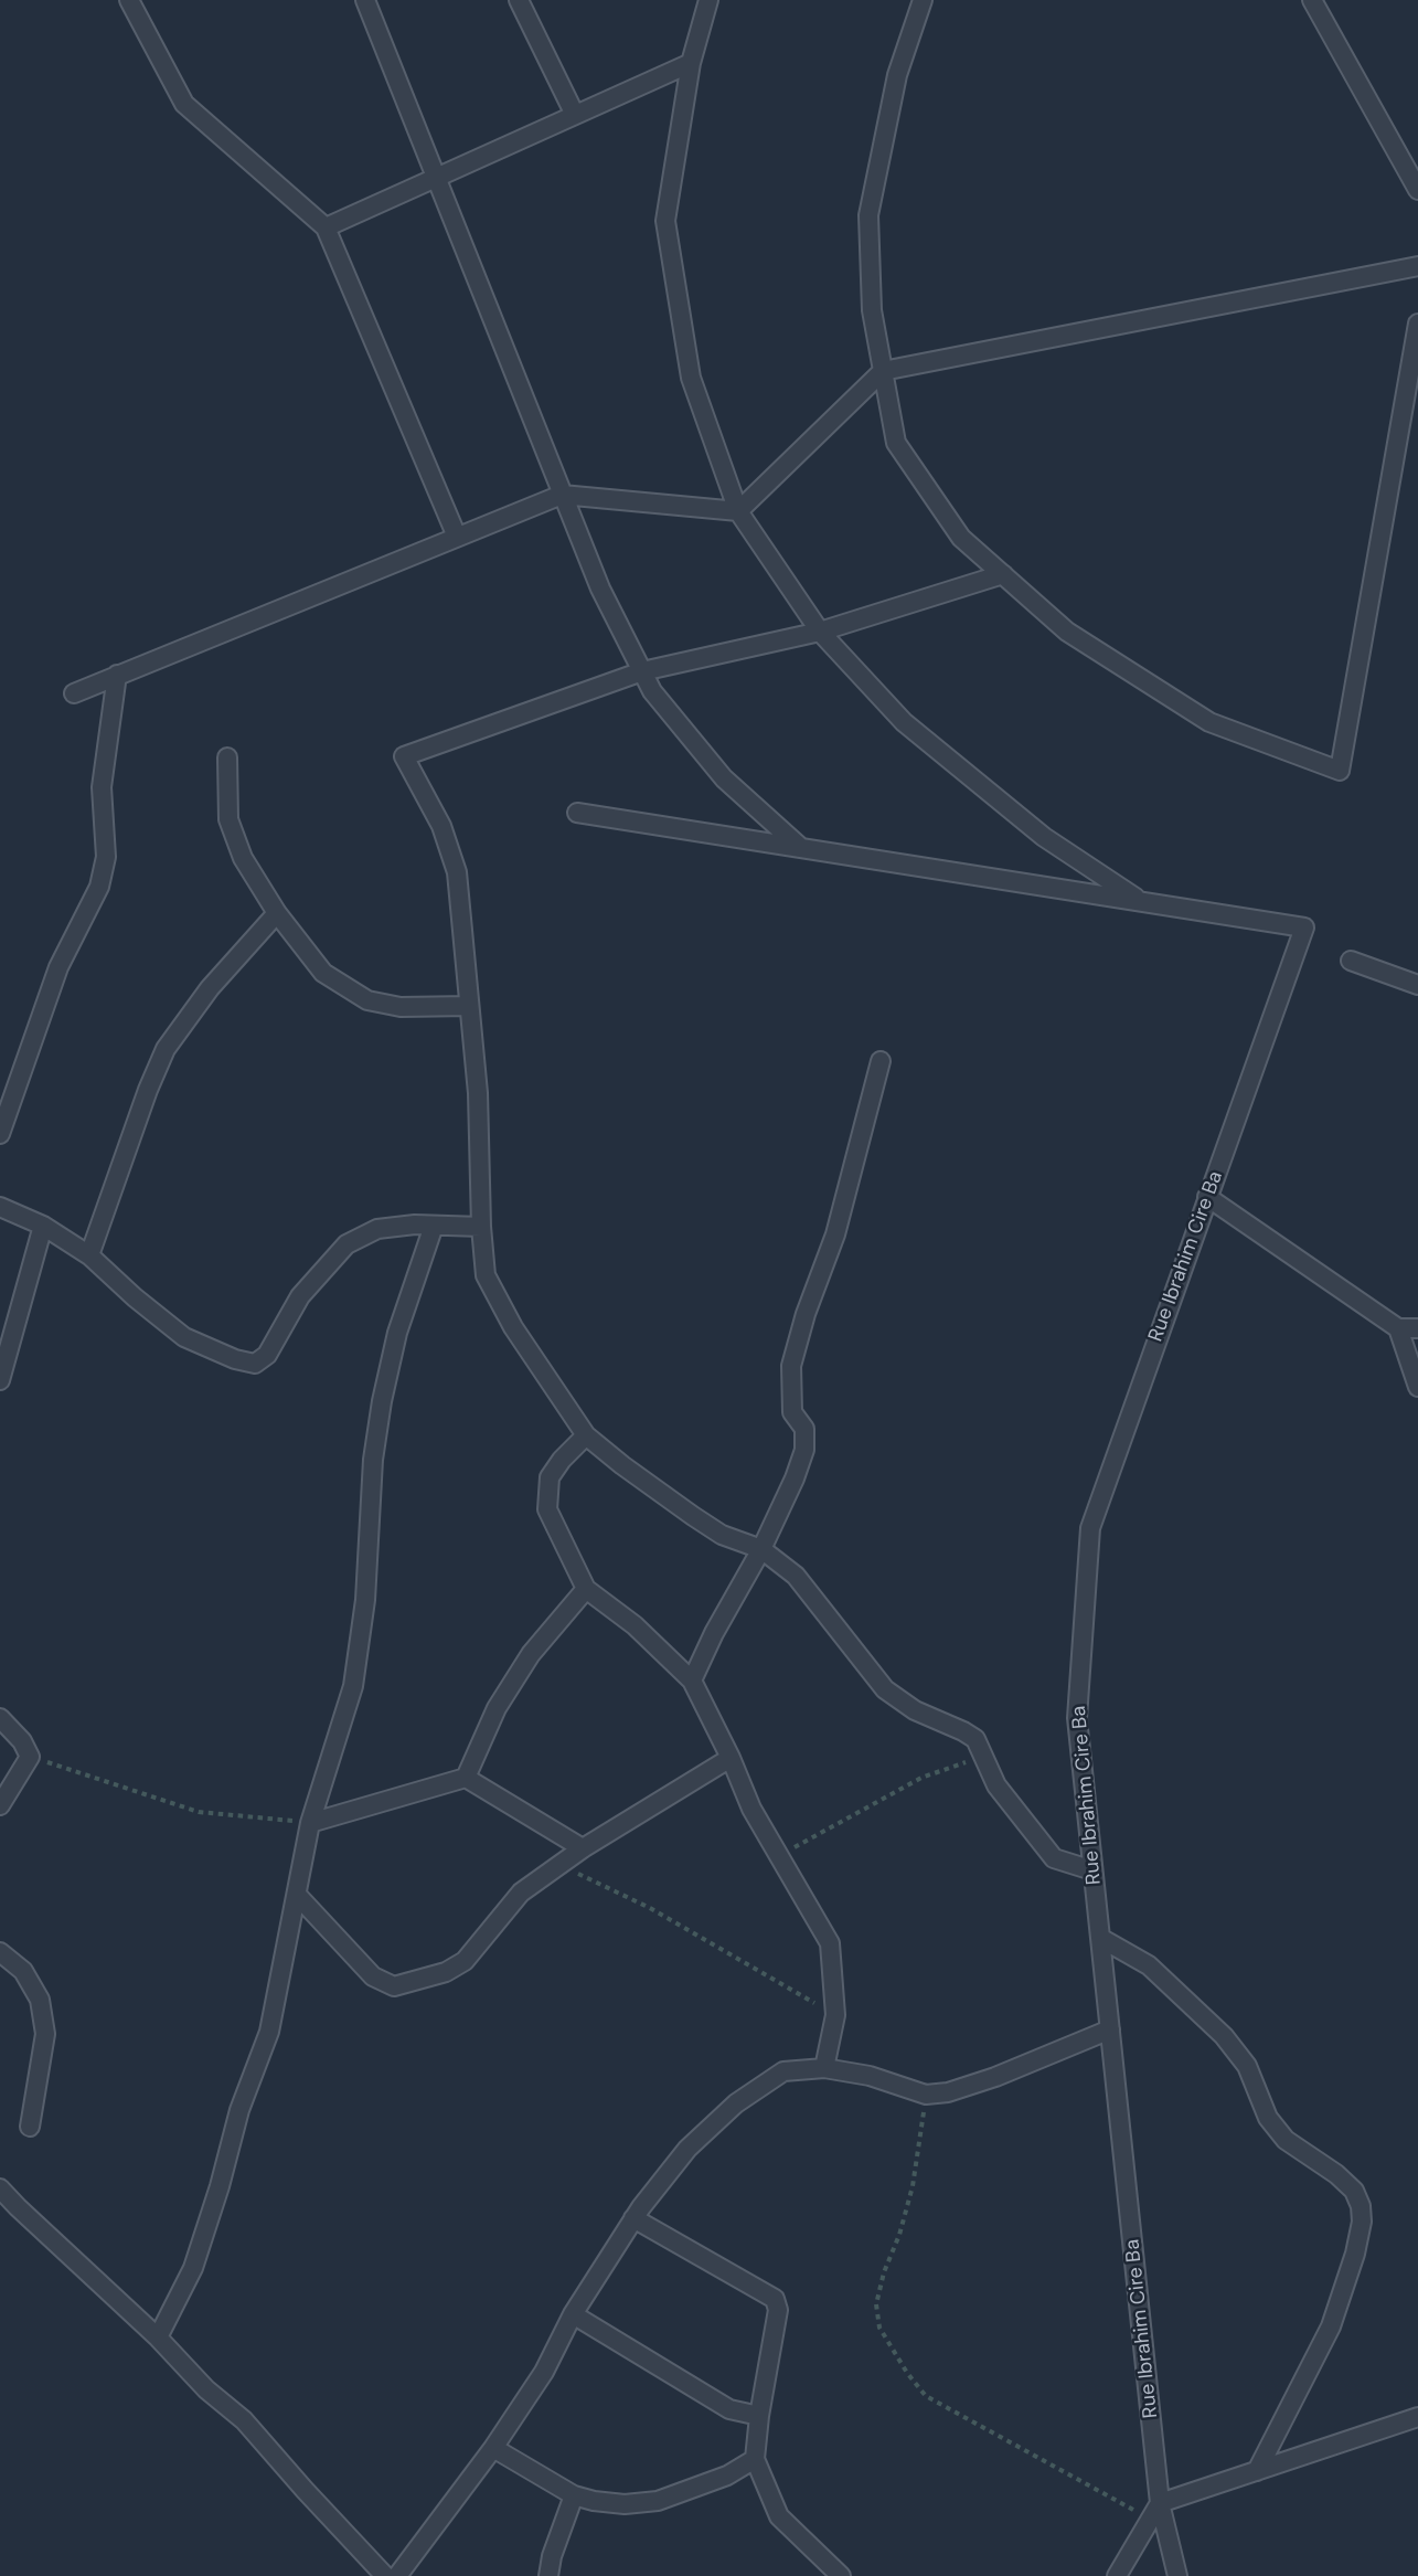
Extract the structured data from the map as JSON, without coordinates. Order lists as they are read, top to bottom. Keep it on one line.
{"streets":{"street":["Rue Ibrahim Cire Ba"]}}
